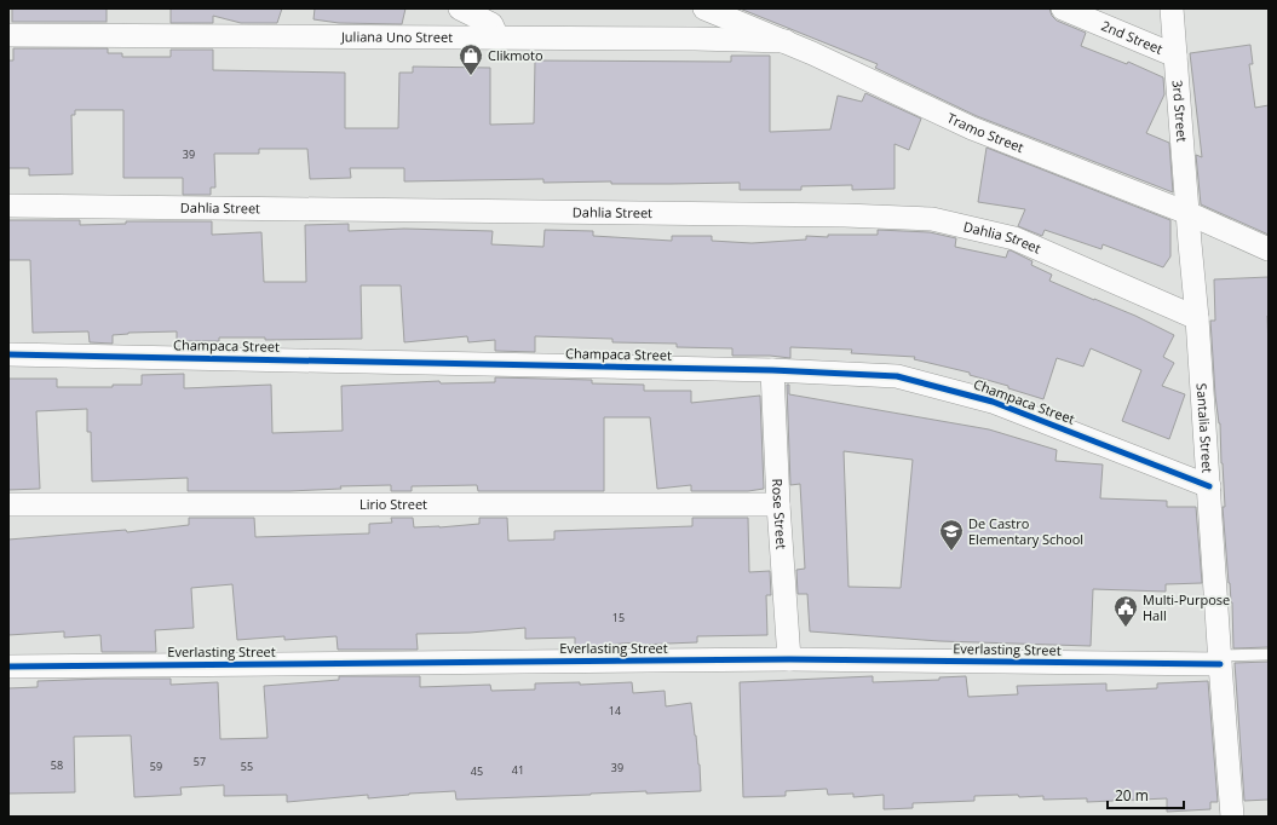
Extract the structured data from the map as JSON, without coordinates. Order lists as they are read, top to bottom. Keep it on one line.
{"streets":{"street":["Juliana Uno Street","2nd Street","3rd Street","Tramo Street","Dahlia Street","Champaca Street","Santalia Street","Lirio Street","Rose Street","Everlasting Street"]},"crossings":[["Juliana Uno Street","Tramo Street"],["2nd Street","3rd Street"],["3rd Street","Tramo Street"],["3rd Street","Santalia Street"],["Tramo Street","Santalia Street"],["Dahlia Street","Santalia Street"],["Champaca Street","Santalia Street"],["Champaca Street","Rose Street"],["Santalia Street","Everlasting Street"],["Lirio Street","Rose Street"],["Rose Street","Everlasting Street"]],"places":{"shop":["Clikmoto"],"school or university":["De Castro Elementary School"],"public building":["Multi-Purpose Hall"]},"house_numbers":["39","15","14","57","58","59","55","39","41","45"],"scale_bar":"20 m"}
